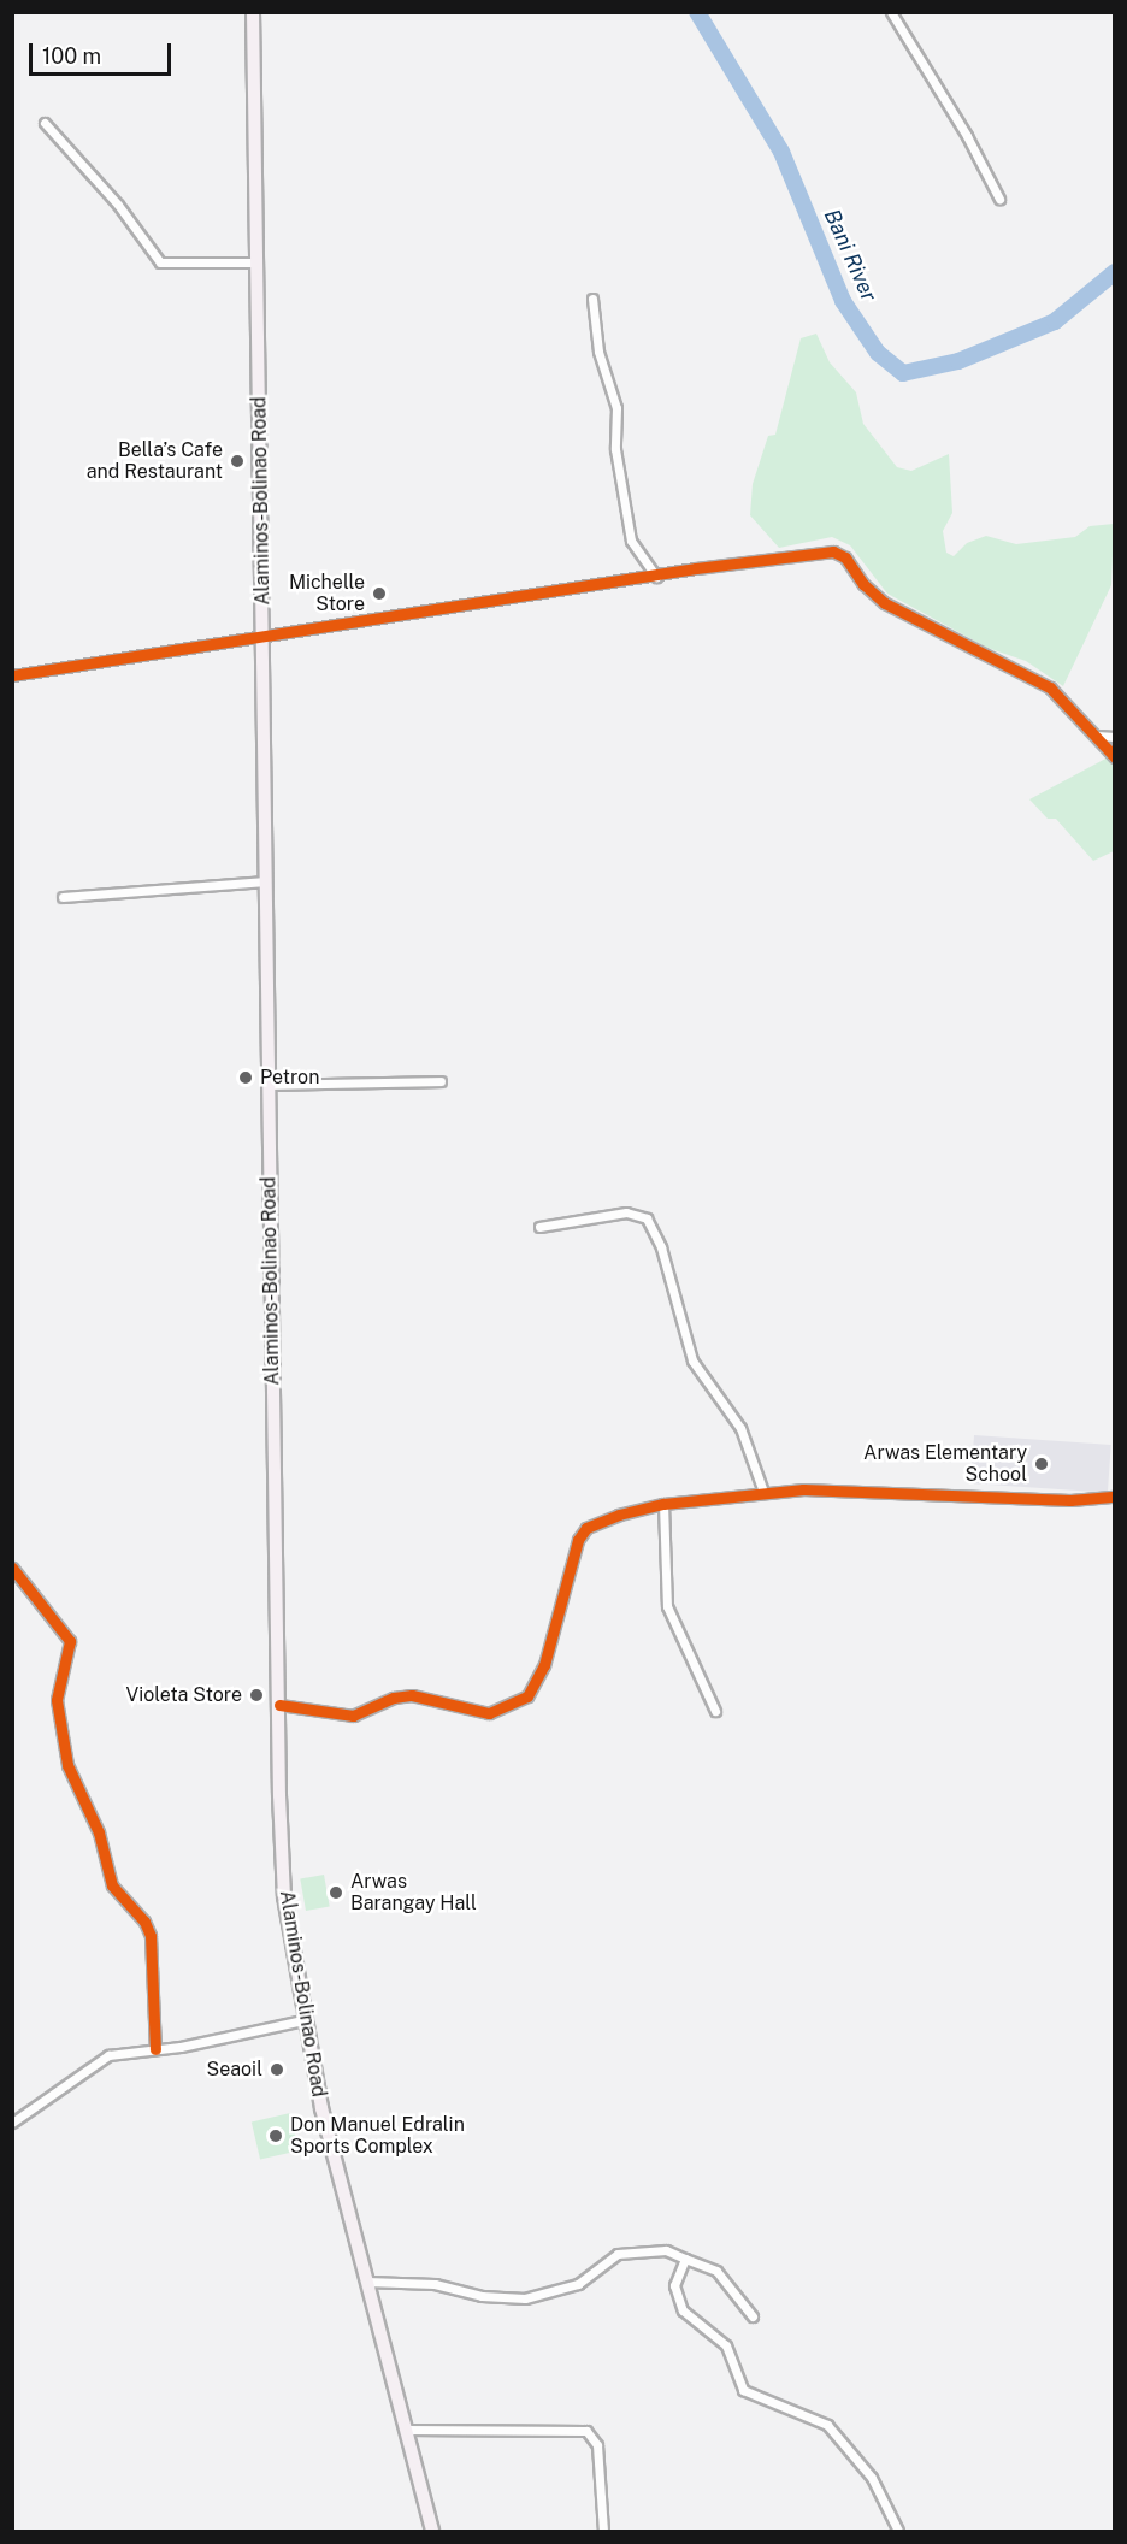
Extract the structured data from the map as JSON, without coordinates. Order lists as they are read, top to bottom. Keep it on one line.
{"streets":{"main road":["Alaminos-Bolinao Road"]},"water":["Bani River"],"places":["Bella’s Cafe and Restaurant","Michelle Store","Petron","Arwas Elementary School","Violeta Store","Arwas Barangay Hall","Seaoil","Don Manuel Edralin Sports Complex"],"scale_bar":"100 m"}
